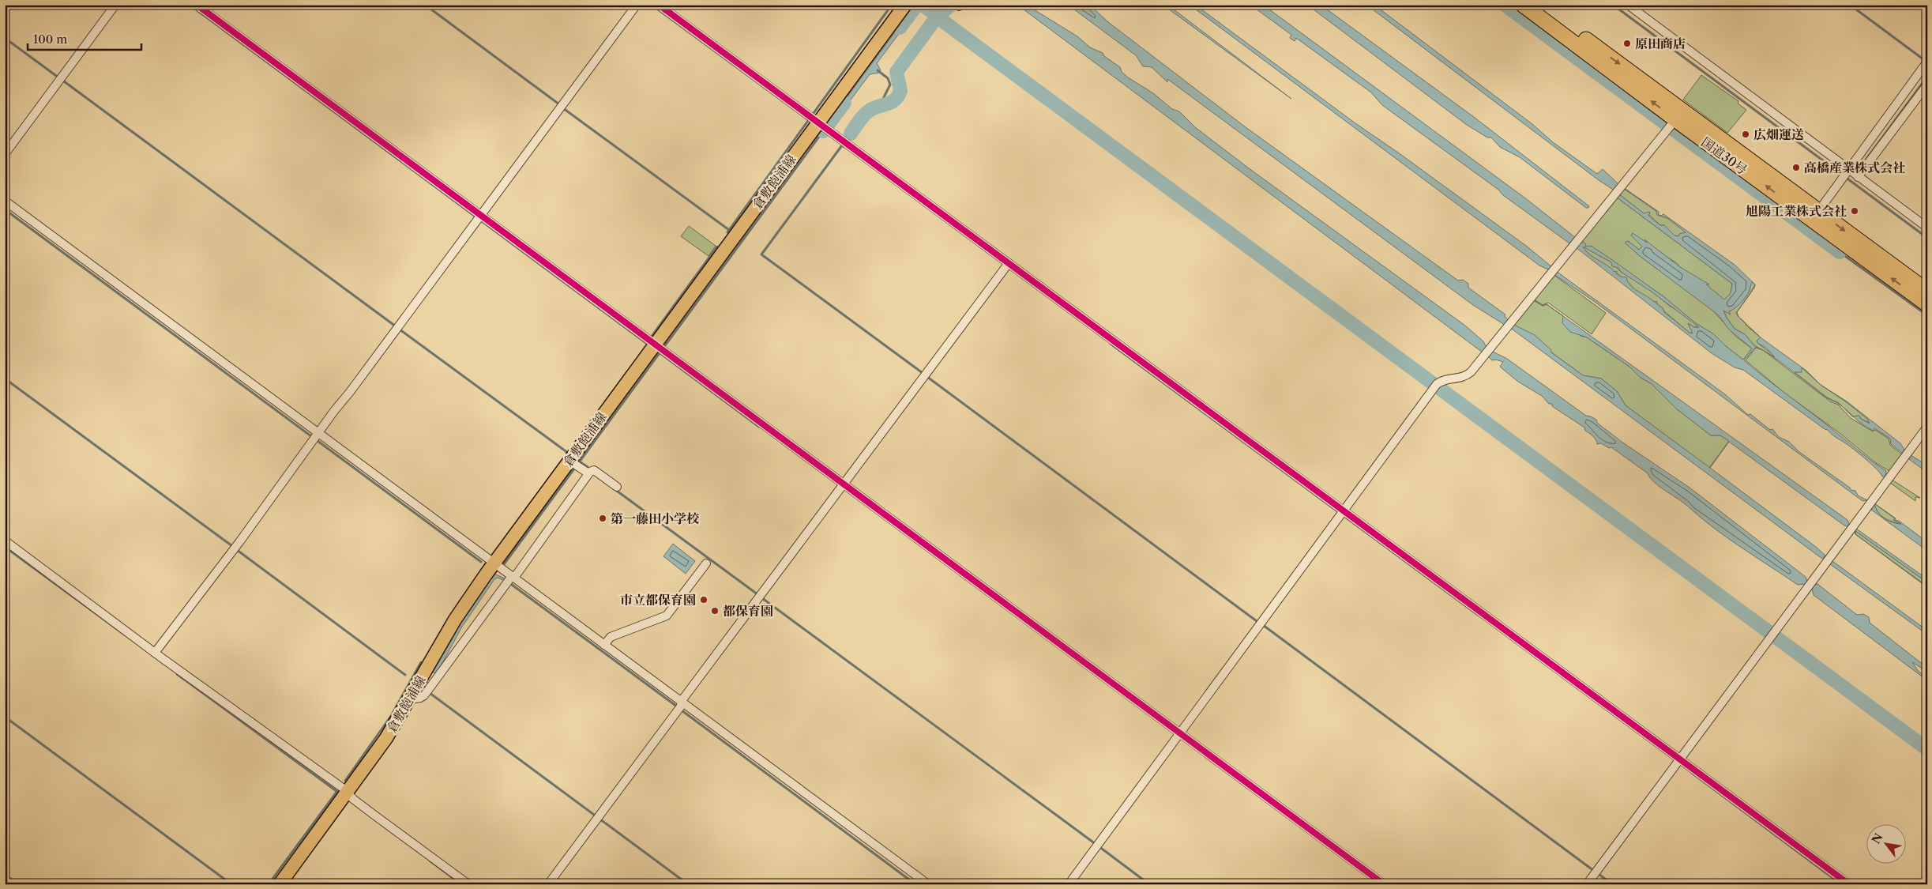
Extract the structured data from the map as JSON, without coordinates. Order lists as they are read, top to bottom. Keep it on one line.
{"streets":{"highway":["国道30号"],"main road":["倉敷飽浦線"]},"places":["原田商店","広畑運送","高橋産業株式会社","旭陽工業株式会社","第一藤田小学校","市立都保育園","都保育園"],"scale_bar":"100 m","north":"top left"}
